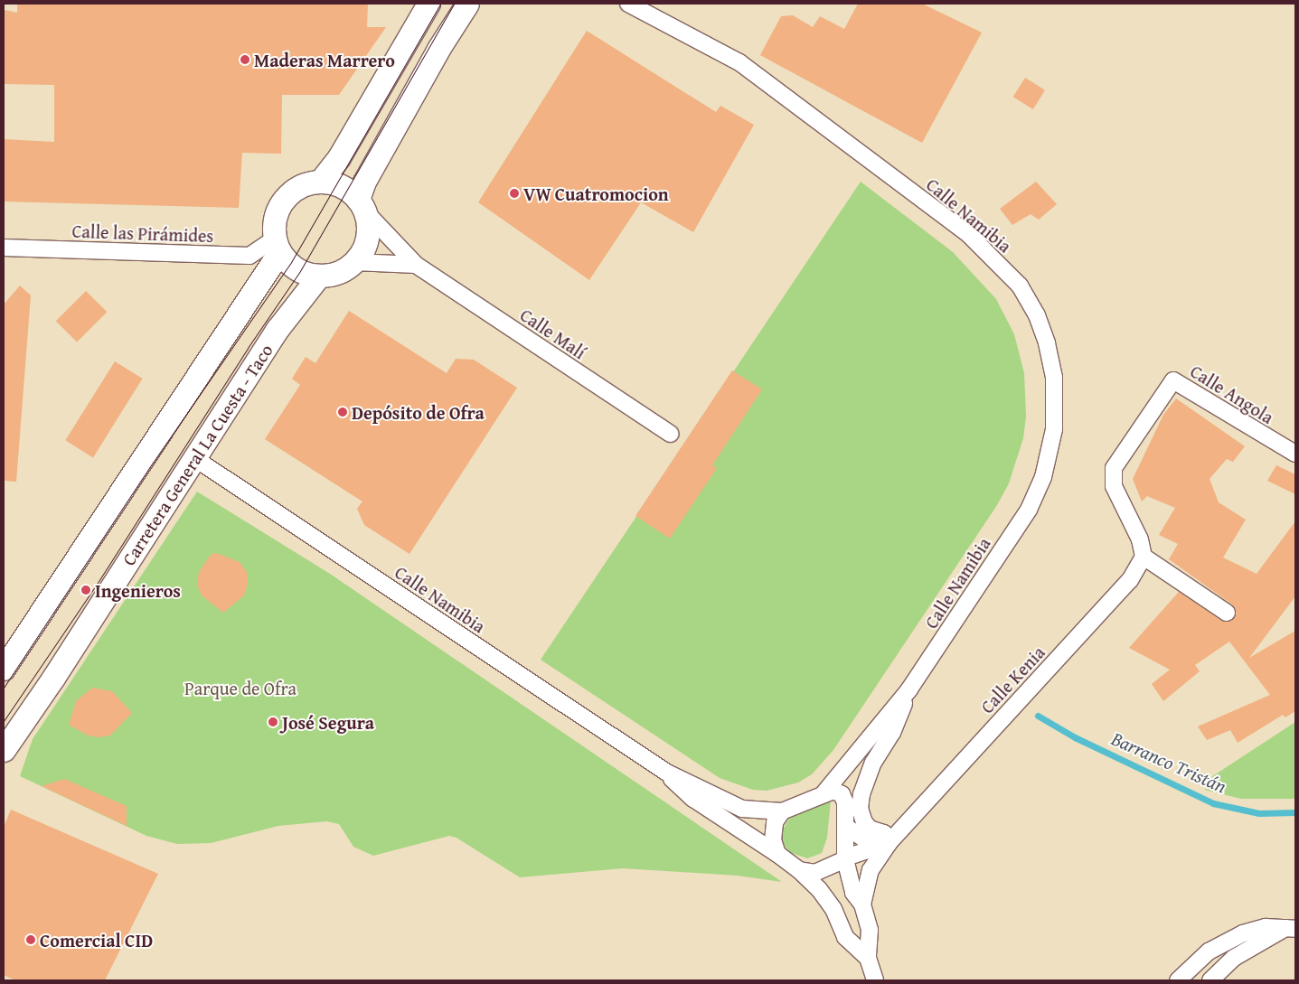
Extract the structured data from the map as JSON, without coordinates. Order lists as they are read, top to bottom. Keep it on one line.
{"streets":{"main road":["Carretera General La Cuesta - Taco"],"street":["Calle Namibia","Calle las Pirámides","Calle Malí","Calle Angola","Calle Kenia"]},"crossings":[["Calle Namibia","Carretera General La Cuesta - Taco"],["Calle Namibia","Calle Kenia"],["Calle las Pirámides","Calle Malí"],["Calle las Pirámides","Carretera General La Cuesta - Taco"],["Calle Malí","Carretera General La Cuesta - Taco"],["Calle Angola","Calle Kenia"]],"water":["Barranco Tristán"],"parks":["Parque de Ofra"],"places":["Maderas Marrero","VW Cuatromocion","Depósito de Ofra","Ingenieros","José Segura","Comercial CID"]}
